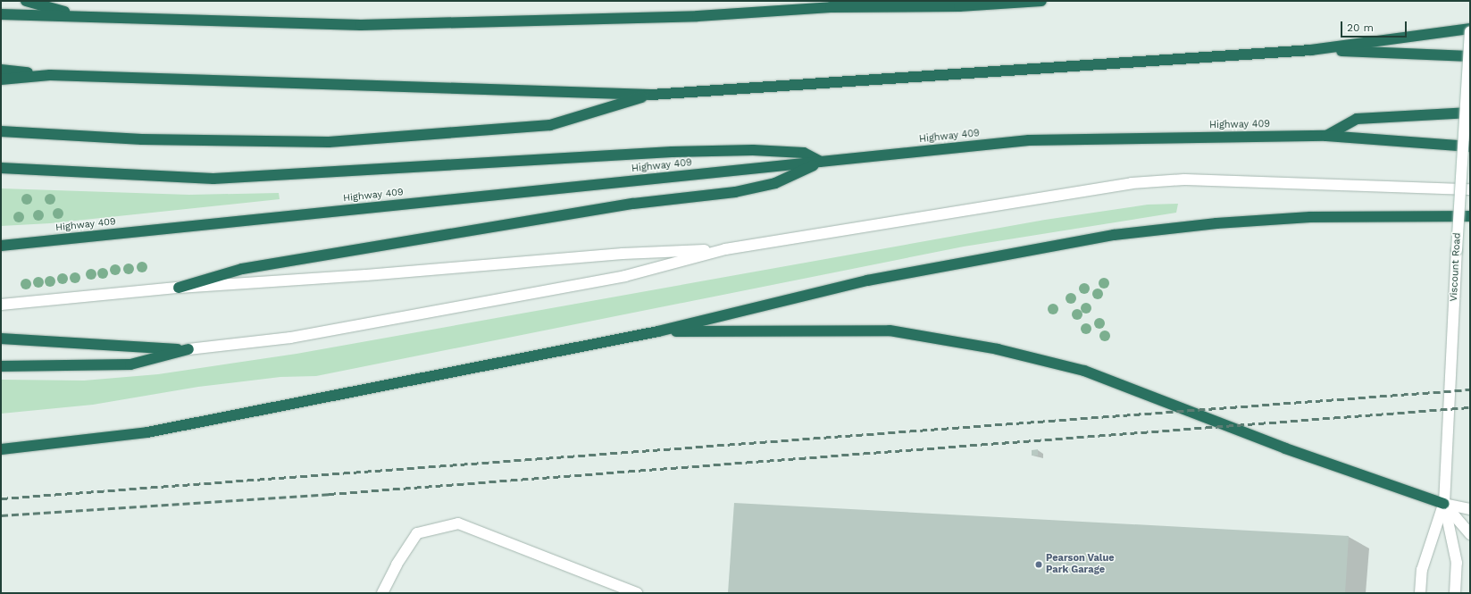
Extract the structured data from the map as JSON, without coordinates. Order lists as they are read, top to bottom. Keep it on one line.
{"streets":{"highway":["Highway 409"],"street":["Viscount Road"]},"places":["Pearson Value Park Garage"],"scale_bar":"20 m"}
